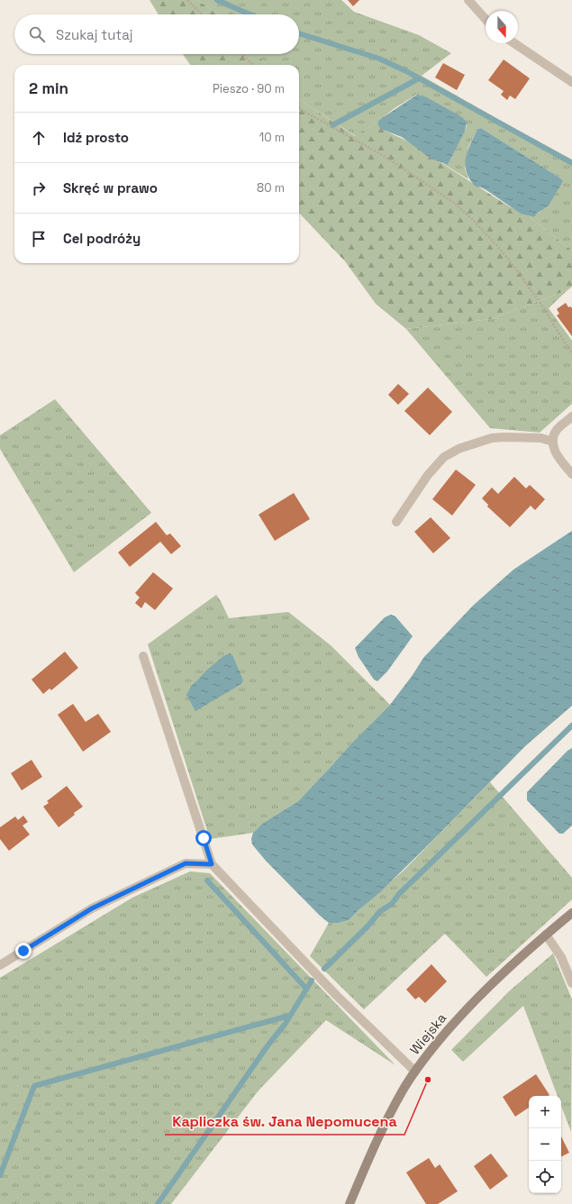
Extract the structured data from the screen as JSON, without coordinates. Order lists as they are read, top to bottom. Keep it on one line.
{"streets":{"street":["Wiejska"]},"places":["Kapliczka św. Jana Nepomucena"],"north":"bottom","page":{"search":"Szukaj tutaj","heading":["2 min","Pieszo · 90 m"],"list":[["Idź prosto","10 m"],["Skręć w prawo","80 m"],"Cel podróży"],"map_buttons":["+","−"]}}
